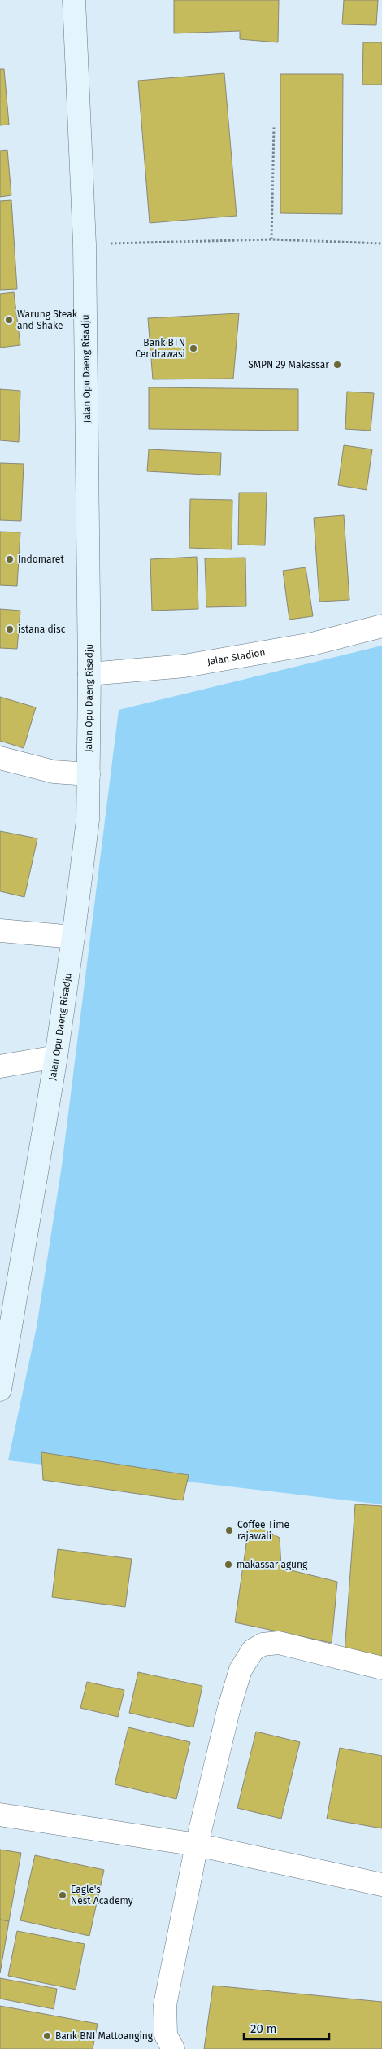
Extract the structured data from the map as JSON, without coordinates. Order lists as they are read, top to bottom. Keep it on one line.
{"streets":{"main road":["Jalan Opu Daeng Risadju"],"street":["Jalan Stadion"]},"crossings":[["Jalan Opu Daeng Risadju","Jalan Stadion"]],"places":["Warung Steak and Shake","Bank BTN Cendrawasi","SMPN 29 Makassar","Indomaret","istana disc","Coffee Time rajawali","makassar agung","Eagle's Nest Academy","Bank BNI Mattoanging"],"scale_bar":"20 m"}
